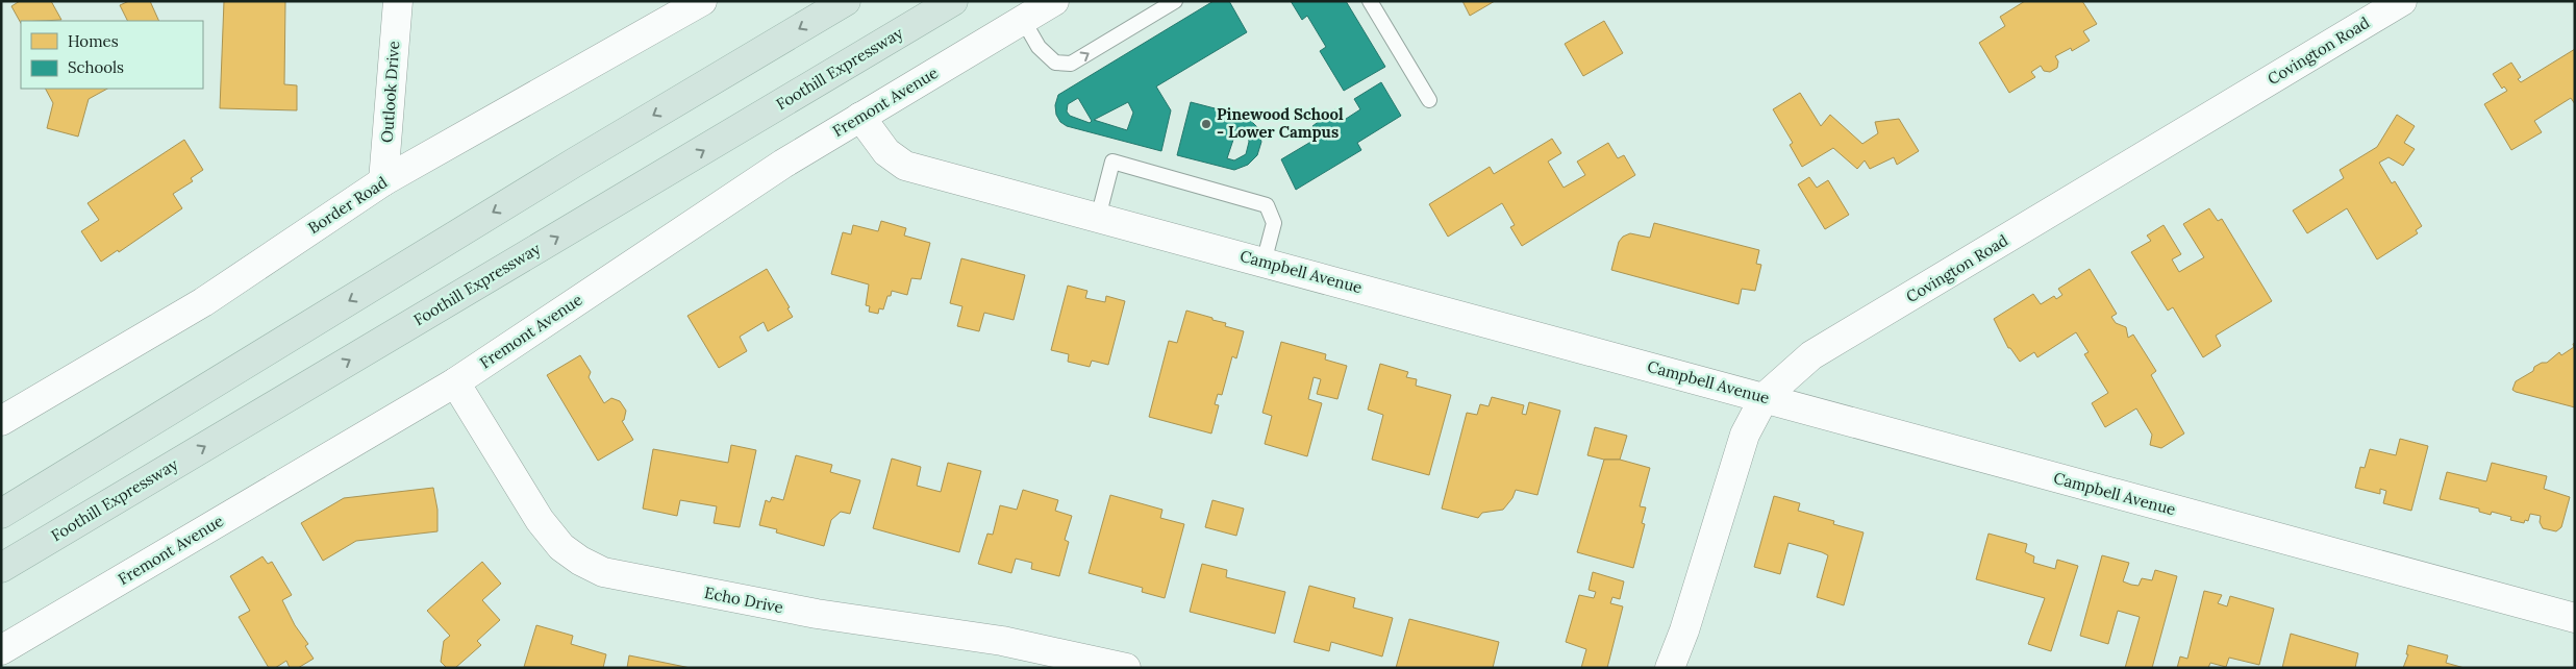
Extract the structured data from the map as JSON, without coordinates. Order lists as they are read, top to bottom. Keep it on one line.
{"streets":{"highway":["Foothill Expressway"],"street":["Covington Road","Outlook Drive","Fremont Avenue","Border Road","Campbell Avenue","Echo Drive"]},"crossings":[["Covington Road","Campbell Avenue"],["Outlook Drive","Border Road"],["Fremont Avenue","Campbell Avenue"],["Fremont Avenue","Echo Drive"]],"places":["Pinewood School - Lower Campus"],"legend":["Homes","Schools"]}
